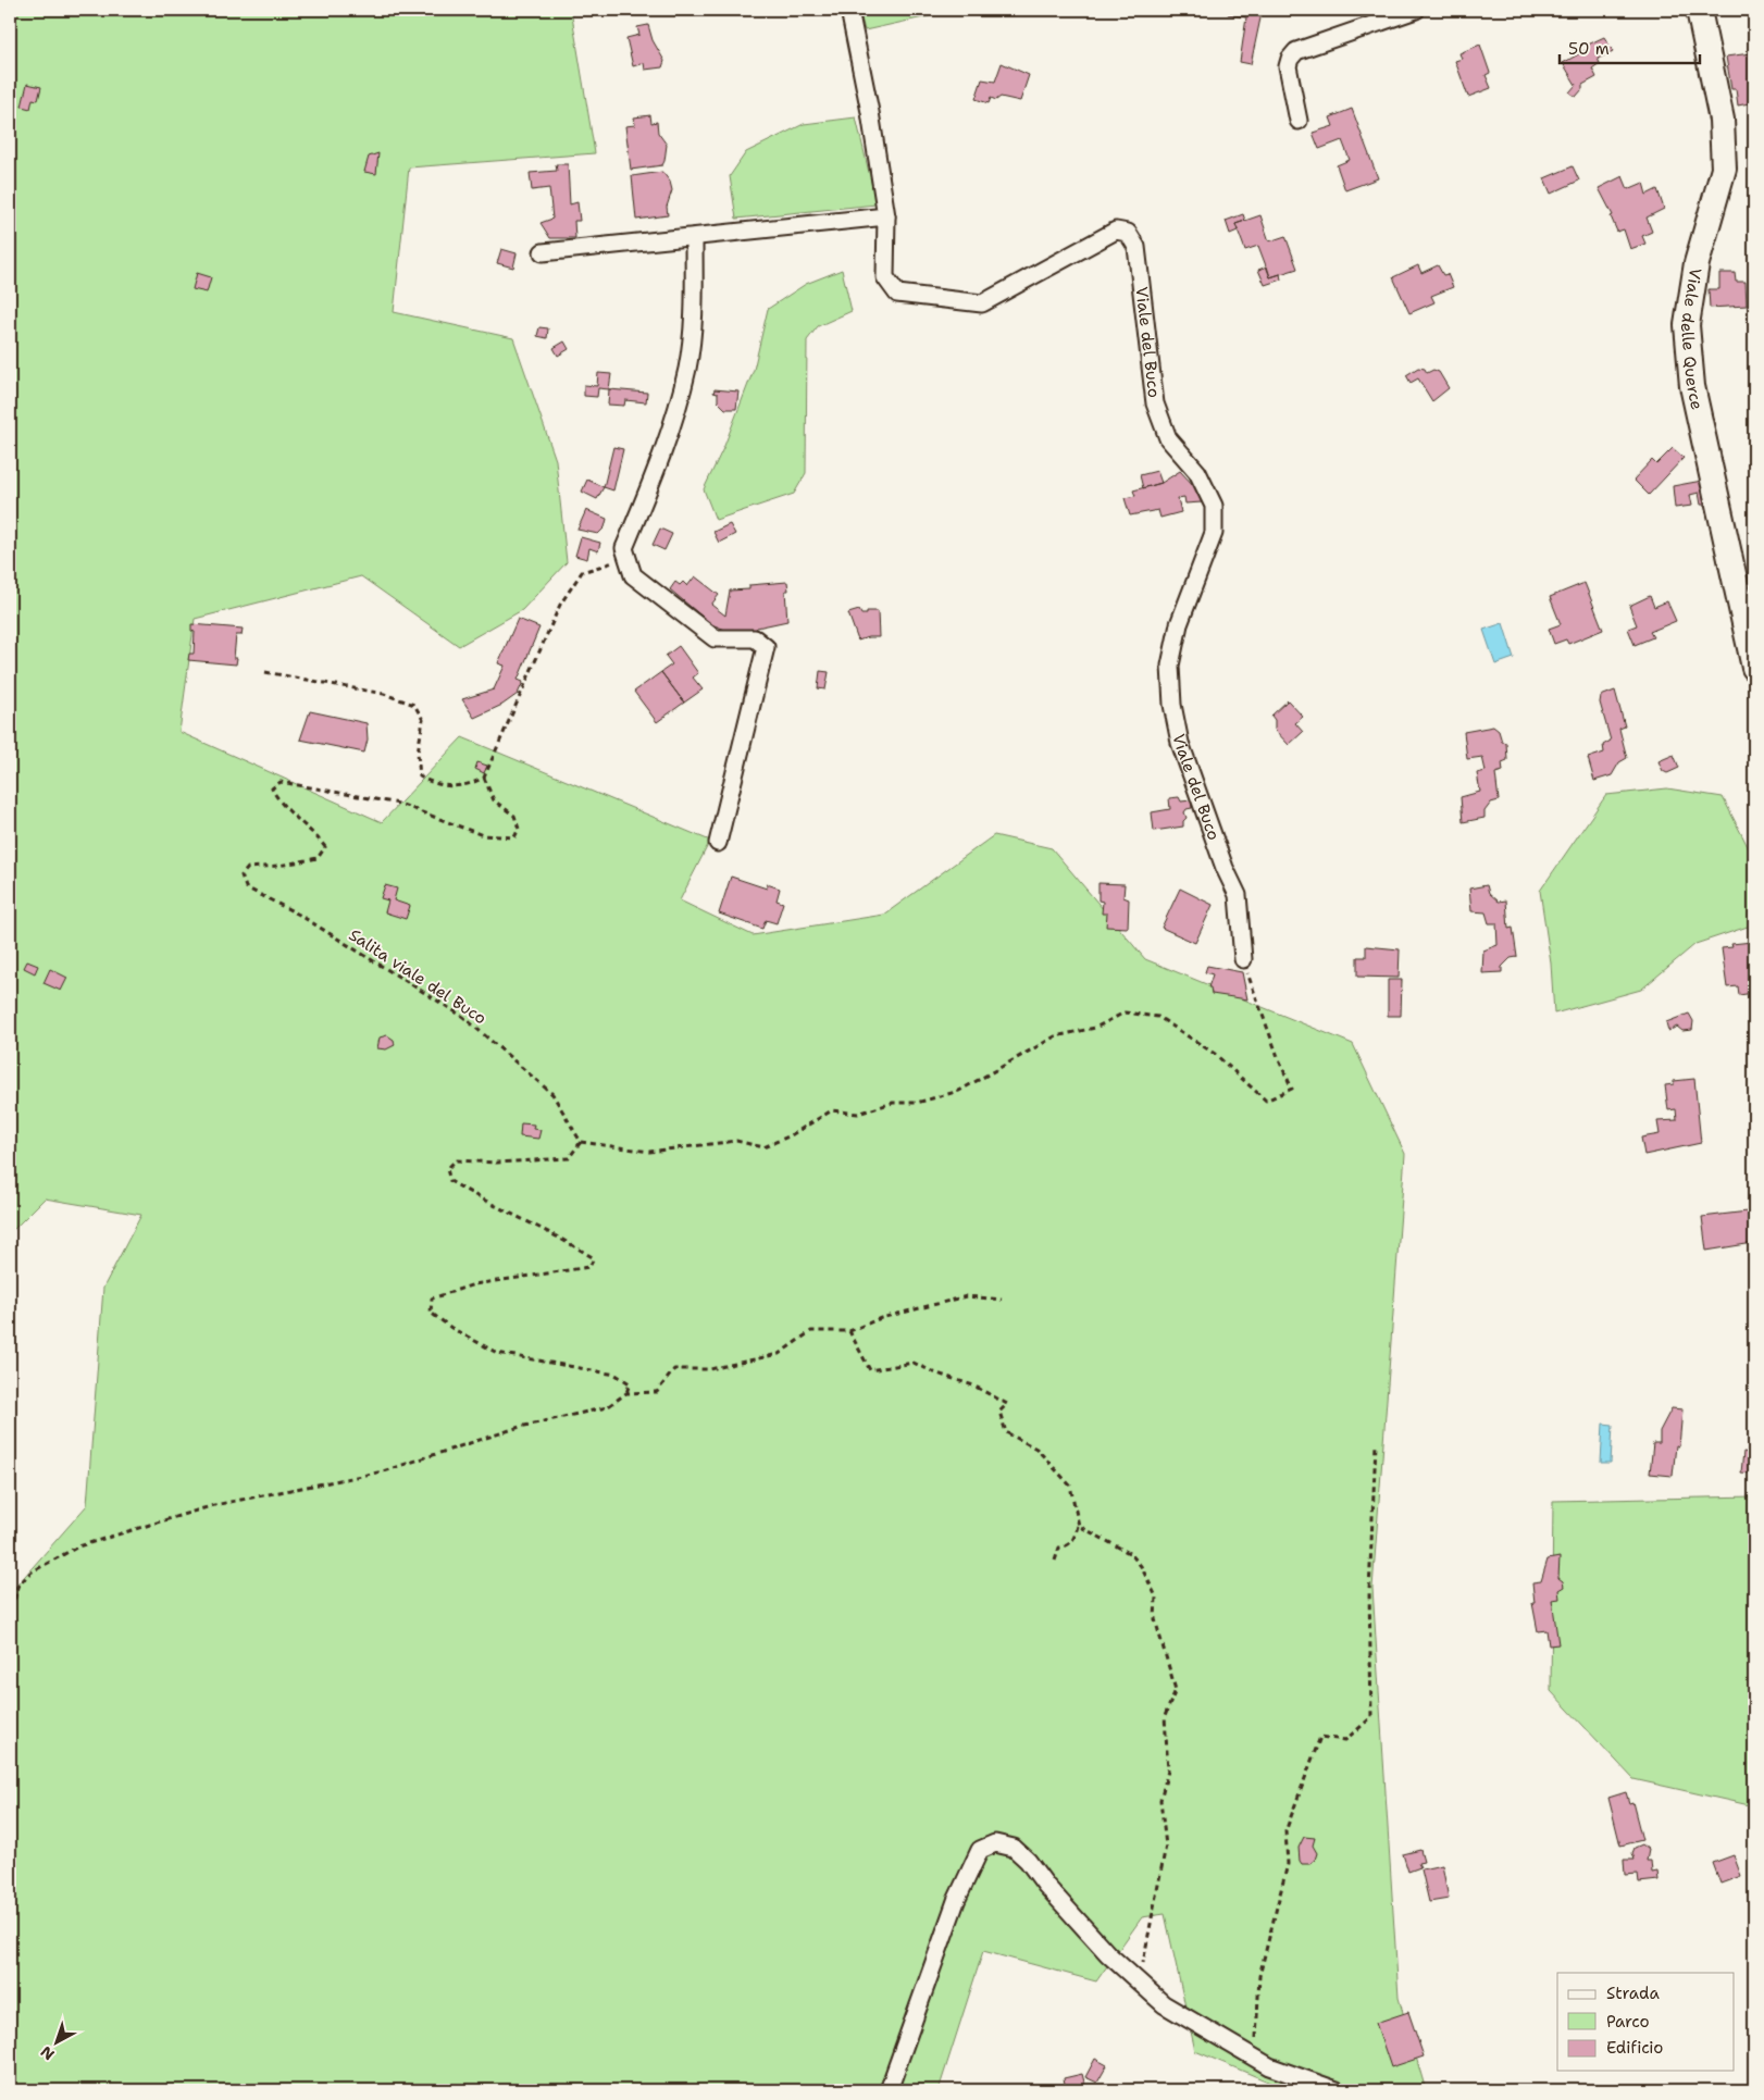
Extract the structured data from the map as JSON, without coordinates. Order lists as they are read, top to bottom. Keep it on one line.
{"streets":{"street":["Viale delle Querce","Viale del Buco"],"path":["Salita viale del Buco"]},"legend":["Strada","Parco","Edificio"],"scale_bar":"50 m","north":"bottom left"}
